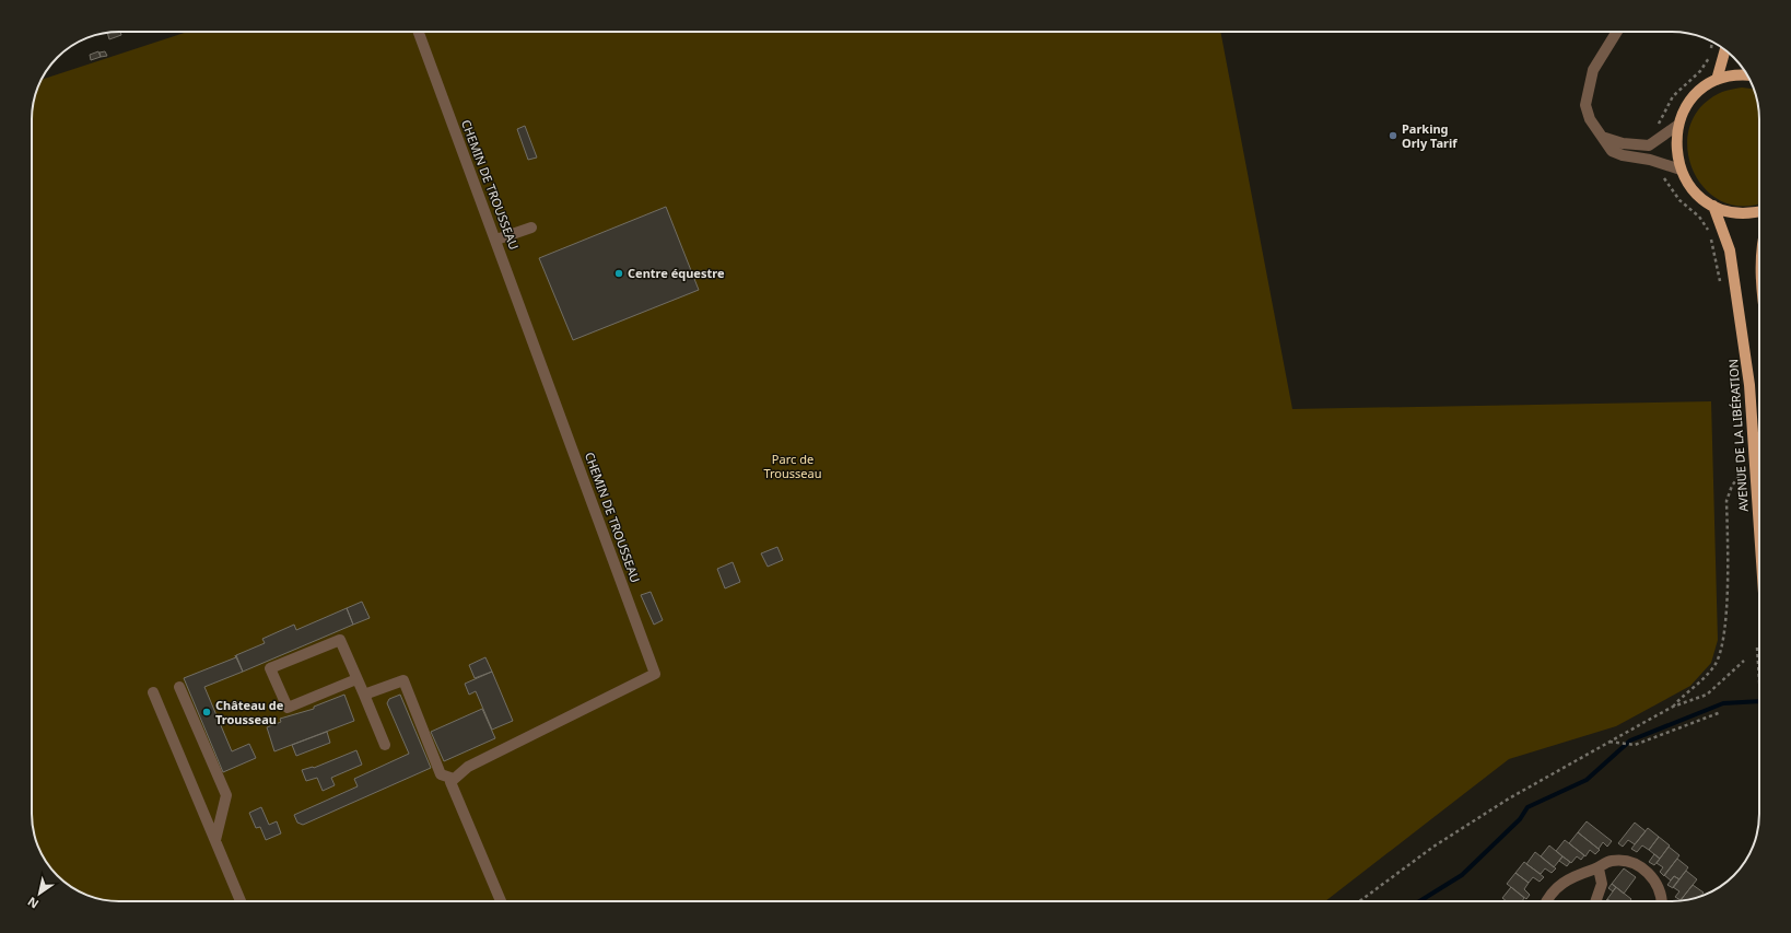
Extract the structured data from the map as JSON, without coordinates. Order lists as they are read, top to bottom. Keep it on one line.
{"streets":{"main road":["AVENUE DE LA LIBÉRATION"],"street":["CHEMIN DE TROUSSEAU"]},"parks":["Parc de Trousseau"],"places":["Parking Orly Tarif","Centre équestre","Château de Trousseau"],"north":"bottom left"}
